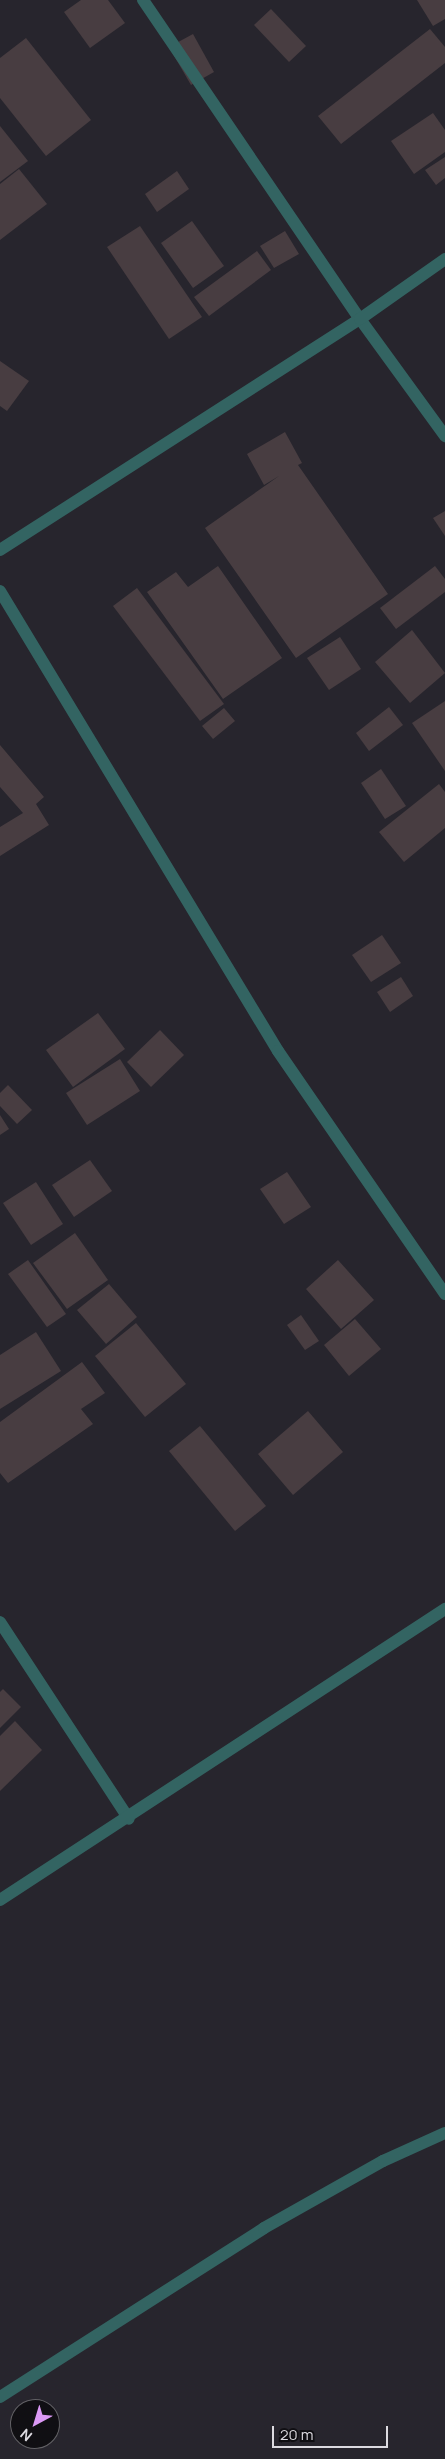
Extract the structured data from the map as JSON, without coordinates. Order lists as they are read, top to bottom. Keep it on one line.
{"scale_bar":"20 m","north":"bottom left"}
